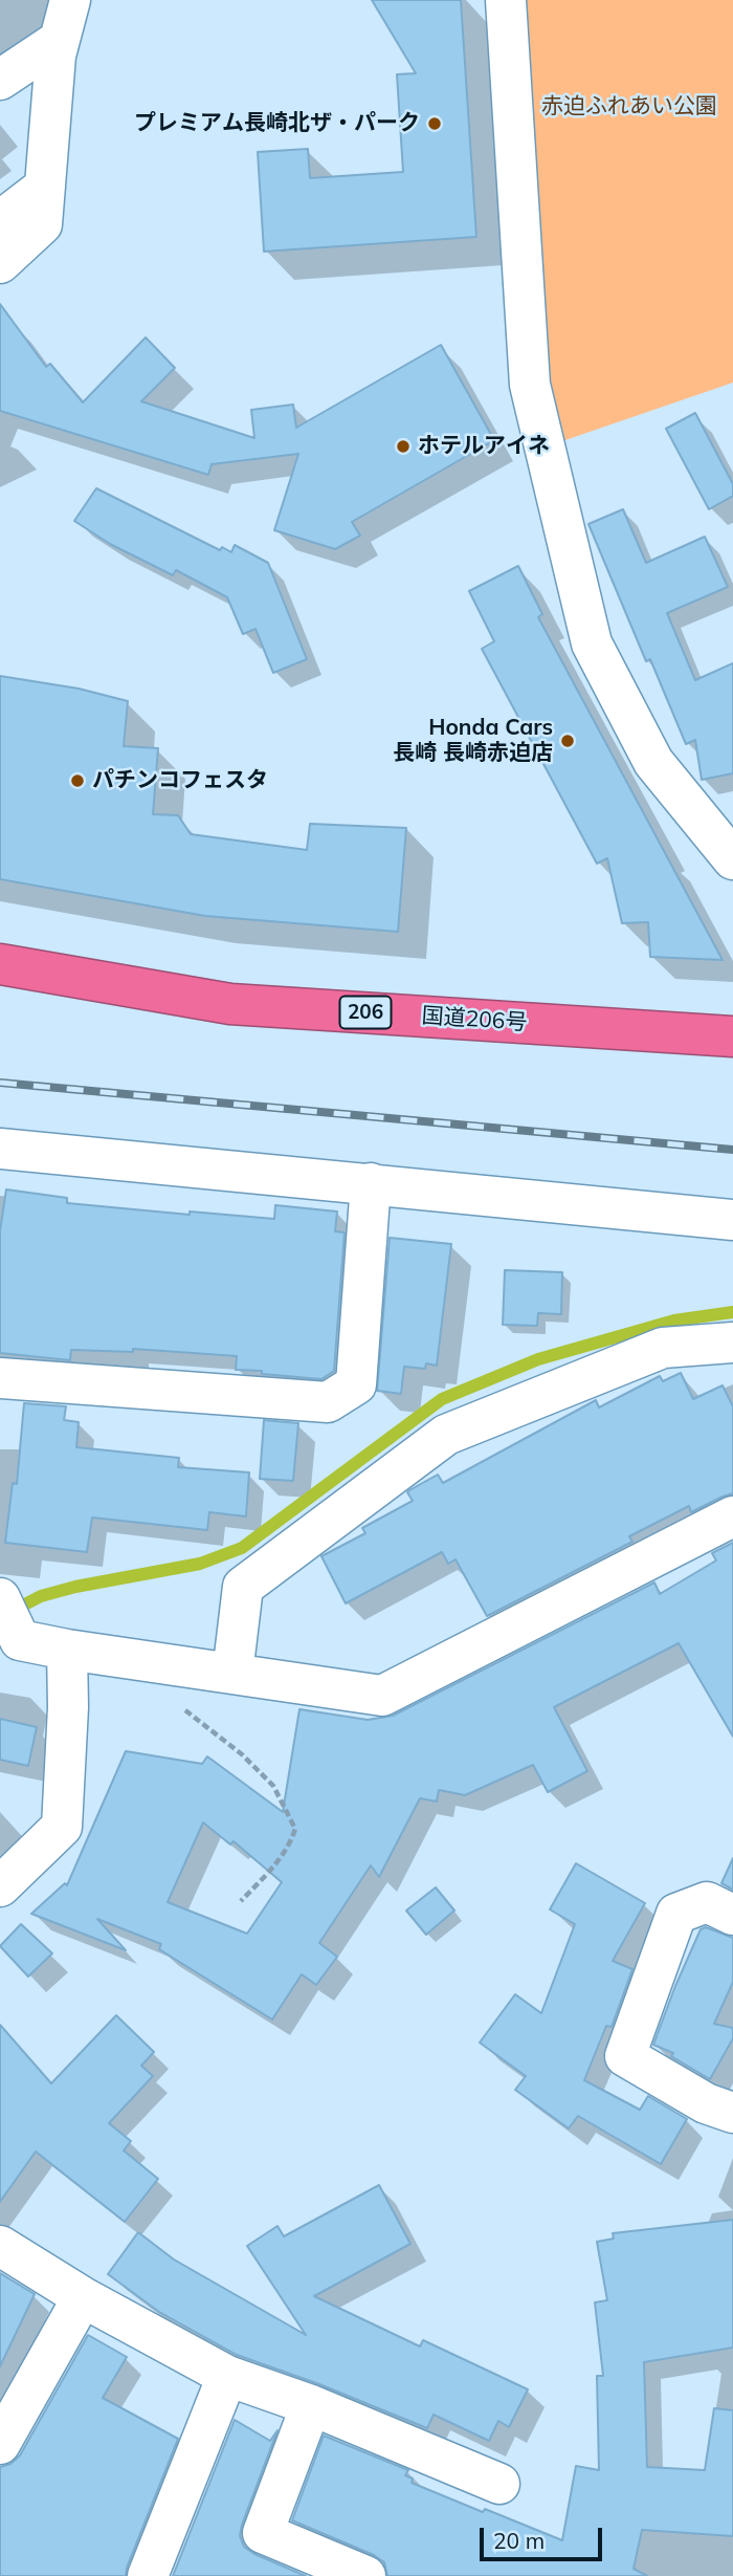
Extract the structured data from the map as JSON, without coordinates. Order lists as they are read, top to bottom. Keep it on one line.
{"streets":{"highway":["206","国道206号"]},"parks":["赤迫ふれあい公園"],"places":["プレミアム長崎北ザ・パーク","ホテルアイネ","Honda Cars 長崎 長崎赤迫店","パチンコフェスタ"],"scale_bar":"20 m"}
